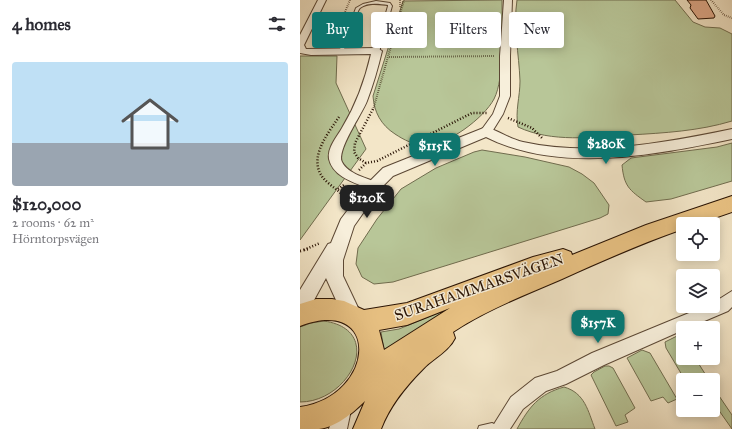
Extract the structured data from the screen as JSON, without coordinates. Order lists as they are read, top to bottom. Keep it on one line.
{"streets":{"main road":["SURAHAMMARSVÄGEN"]},"page":{"heading":"4 homes","chip":["Buy","Rent","Filters","New"],"list":[{"name":"$120,000","note":"2 rooms · 62 m² · Hörntorpsvägen"}],"price":["$280K","$115K","$120K","$157K"],"map_buttons":["+","−"]}}
